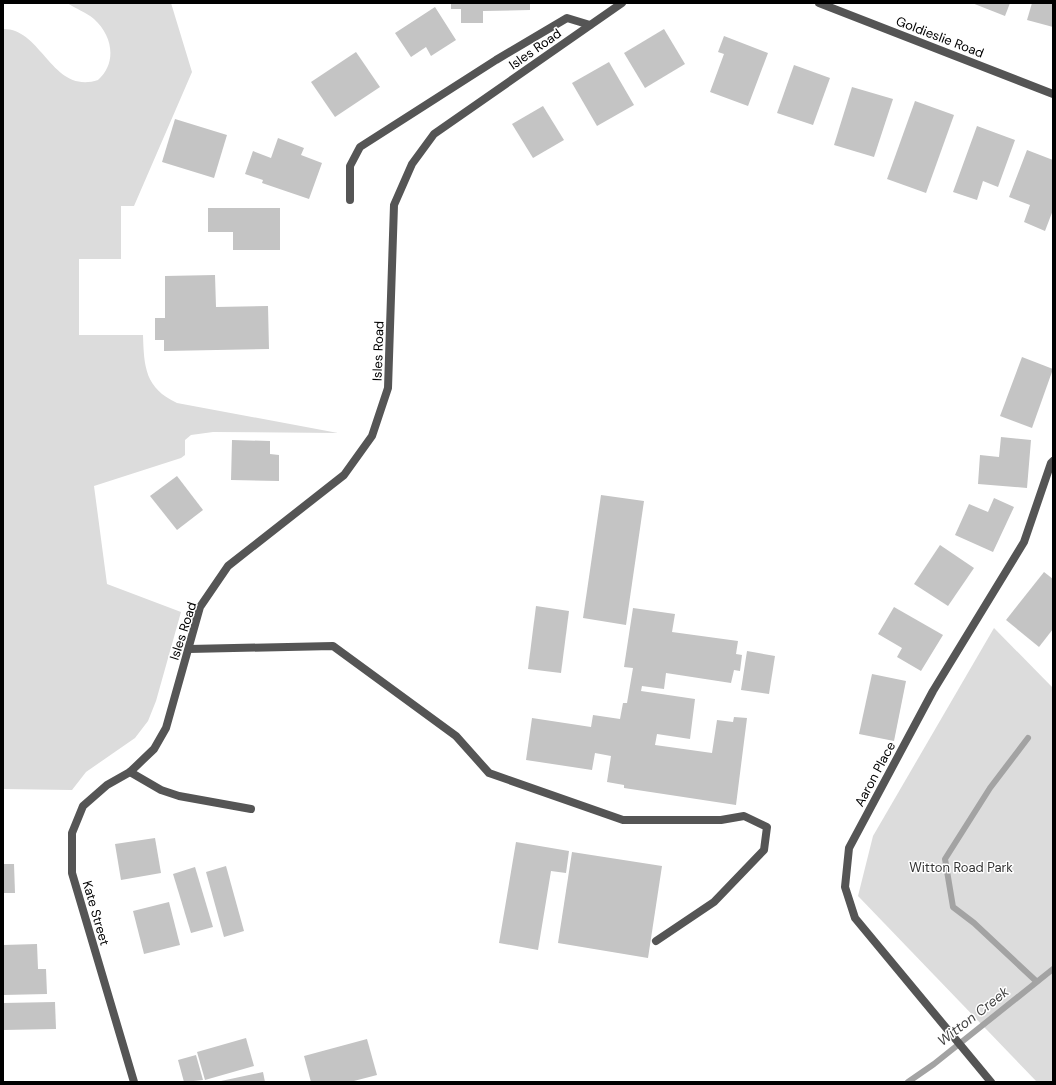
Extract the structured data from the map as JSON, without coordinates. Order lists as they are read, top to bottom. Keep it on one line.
{"streets":{"street":["Goldieslie Road","Isles Road","Aaron Place","Kate Street"]},"crossings":[["Isles Road","Kate Street"]],"water":["Witton Creek"],"parks":["Witton Road Park"]}
